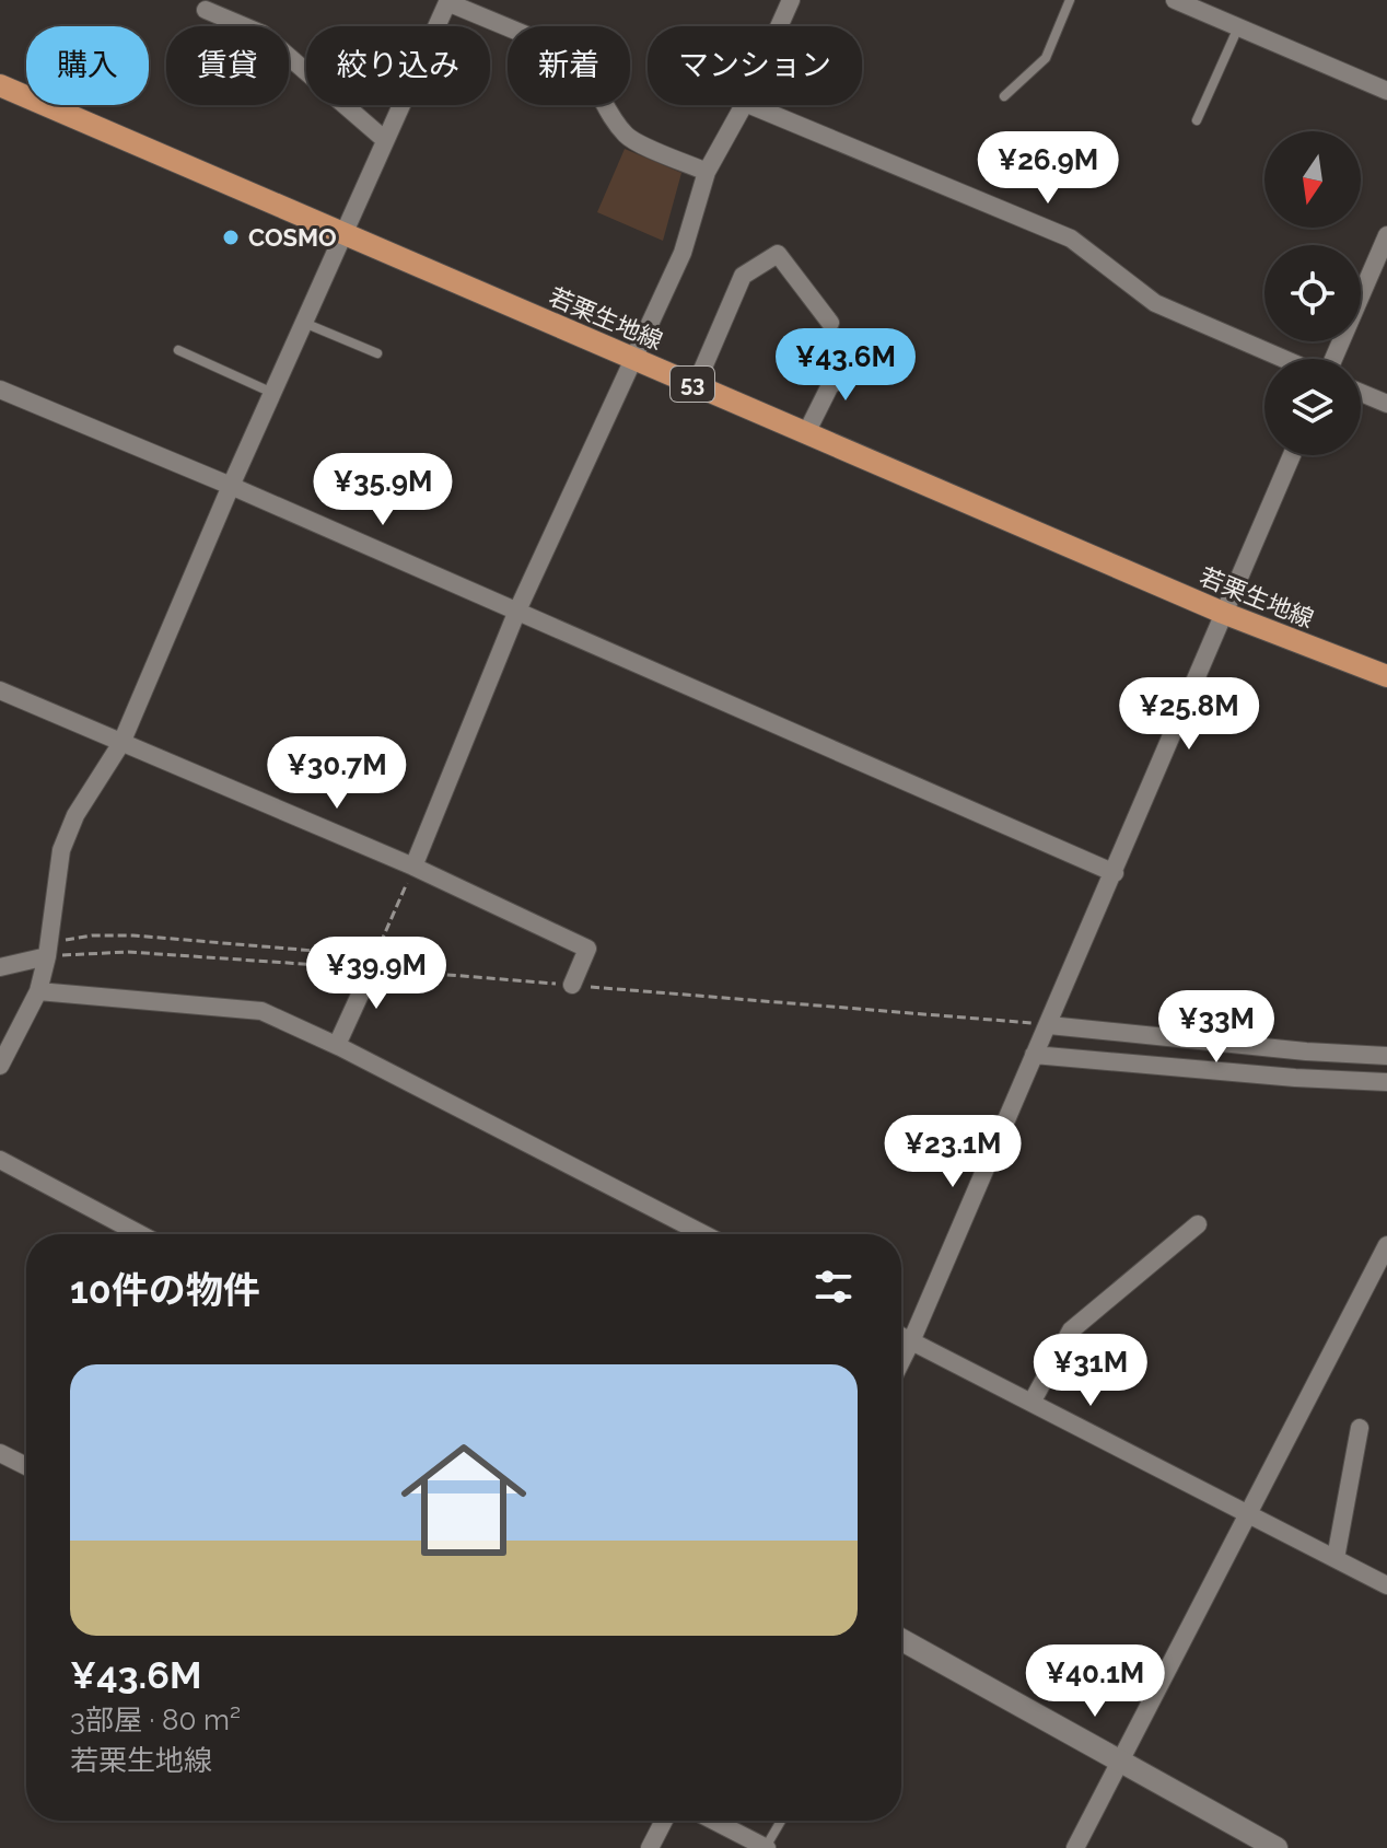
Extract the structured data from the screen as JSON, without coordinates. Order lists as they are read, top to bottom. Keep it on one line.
{"streets":{"main road":["若栗生地線","53"]},"places":["COSMO"],"north":"bottom","page":{"chip":["購入","賃貸","絞り込み","新着","マンション"],"price":["¥26.9M","¥43.6M","¥35.9M","¥25.8M","¥30.7M","¥39.9M","¥33M","¥23.1M","¥31M","¥40.1M"],"heading":"10件の物件","list":[{"name":"¥43.6M","note":"3部屋 · 80 m² · 若栗生地線"}]}}
